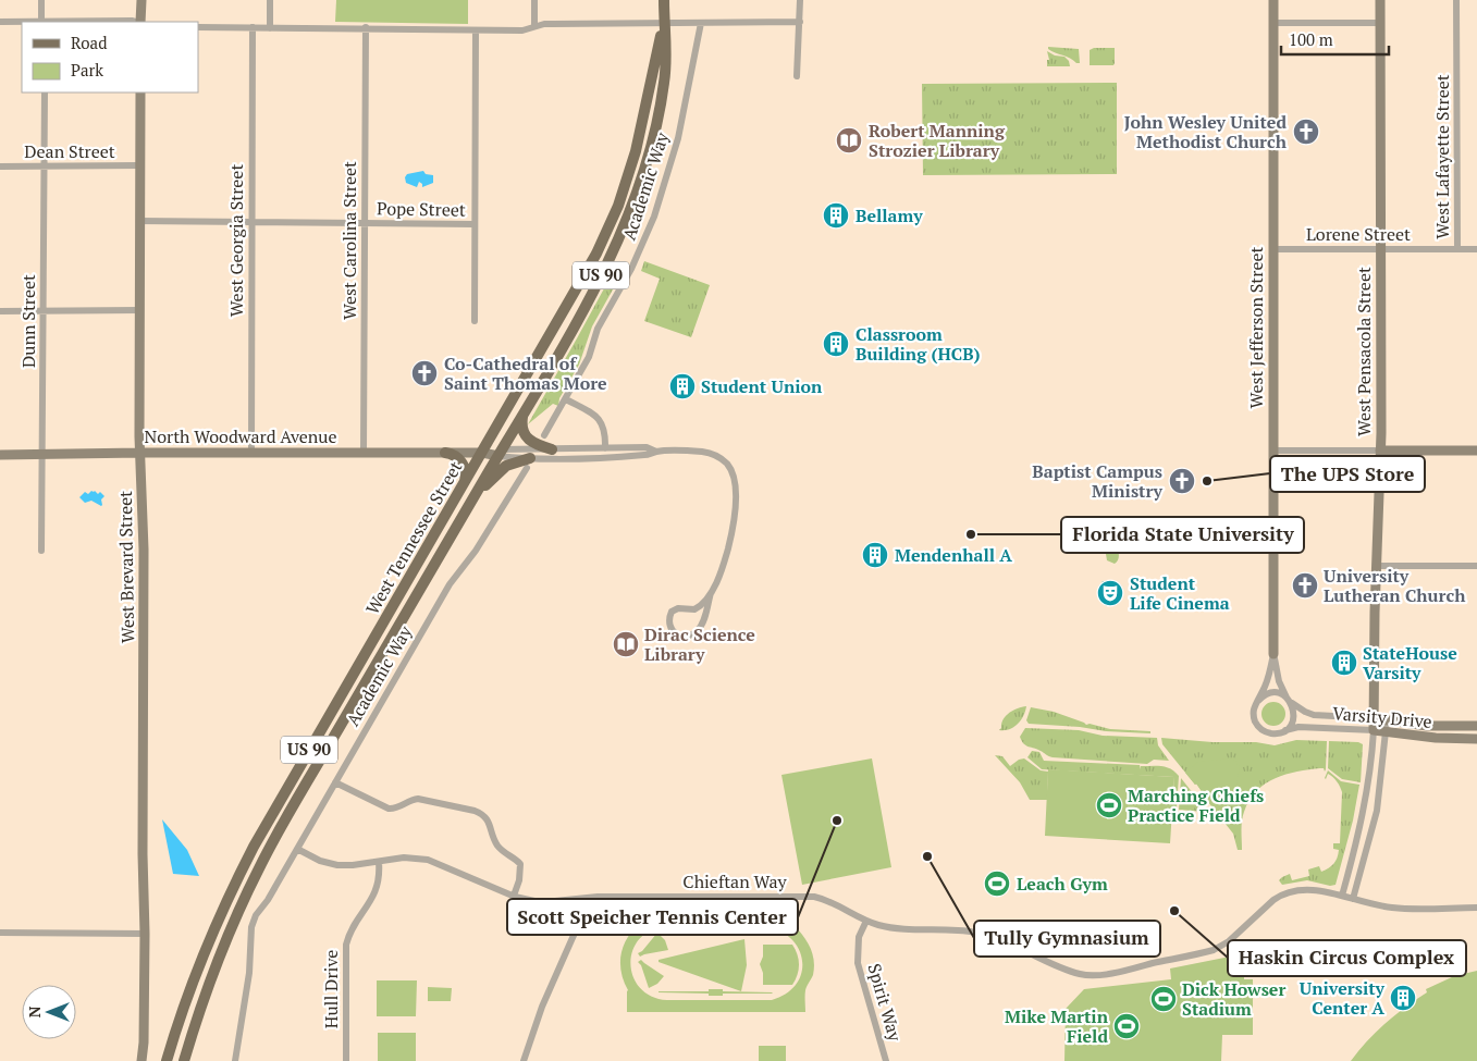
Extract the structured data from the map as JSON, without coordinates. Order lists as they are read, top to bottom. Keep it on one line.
{"streets":{"main road":["US 90","West Tennessee Street"],"street":["Dean Street","West Lafayette Street","Academic Way","Pope Street","Lorene Street","West Georgia Street","West Carolina Street","Dunn Street","West Jefferson Street","West Pensacola Street","North Woodward Avenue","West Brevard Street","Varsity Drive","Chieftan Way","Hull Drive","Spirit Way"]},"crossings":[["Dean Street","Dunn Street"],["Dean Street","West Brevard Street"],["West Lafayette Street","Lorene Street"],["Academic Way","North Woodward Avenue"],["Academic Way","Chieftan Way"],["Pope Street","West Georgia Street"],["Pope Street","West Carolina Street"],["Pope Street","West Brevard Street"],["Lorene Street","West Jefferson Street"],["Lorene Street","West Pensacola Street"],["West Georgia Street","North Woodward Avenue"],["West Carolina Street","North Woodward Avenue"],["Dunn Street","North Woodward Avenue"],["West Jefferson Street","Varsity Drive"],["West Pensacola Street","Varsity Drive"],["West Pensacola Street","Chieftan Way"],["North Woodward Avenue","West Tennessee Street"],["North Woodward Avenue","West Brevard Street"],["Chieftan Way","Hull Drive"],["Chieftan Way","Spirit Way"]],"places":{"church":["John Wesley United Methodist Church","Co-Cathedral of Saint Thomas More","Baptist Campus Ministry","University Lutheran Church"],"library":["Robert Manning Strozier Library","Dirac Science Library"],"building":["Bellamy","Classroom Building (HCB)","Student Union","Mendenhall A","StateHouse Varsity","University Center A"],"other":["The UPS Store","Florida State University","Scott Speicher Tennis Center","Tully Gymnasium","Haskin Circus Complex"],"theatre":["Student Life Cinema"],"sports":["Marching Chiefs Practice Field","Leach Gym","Dick Howser Stadium","Mike Martin Field"]},"legend":["Road","Park"],"scale_bar":"100 m","north":"left"}
